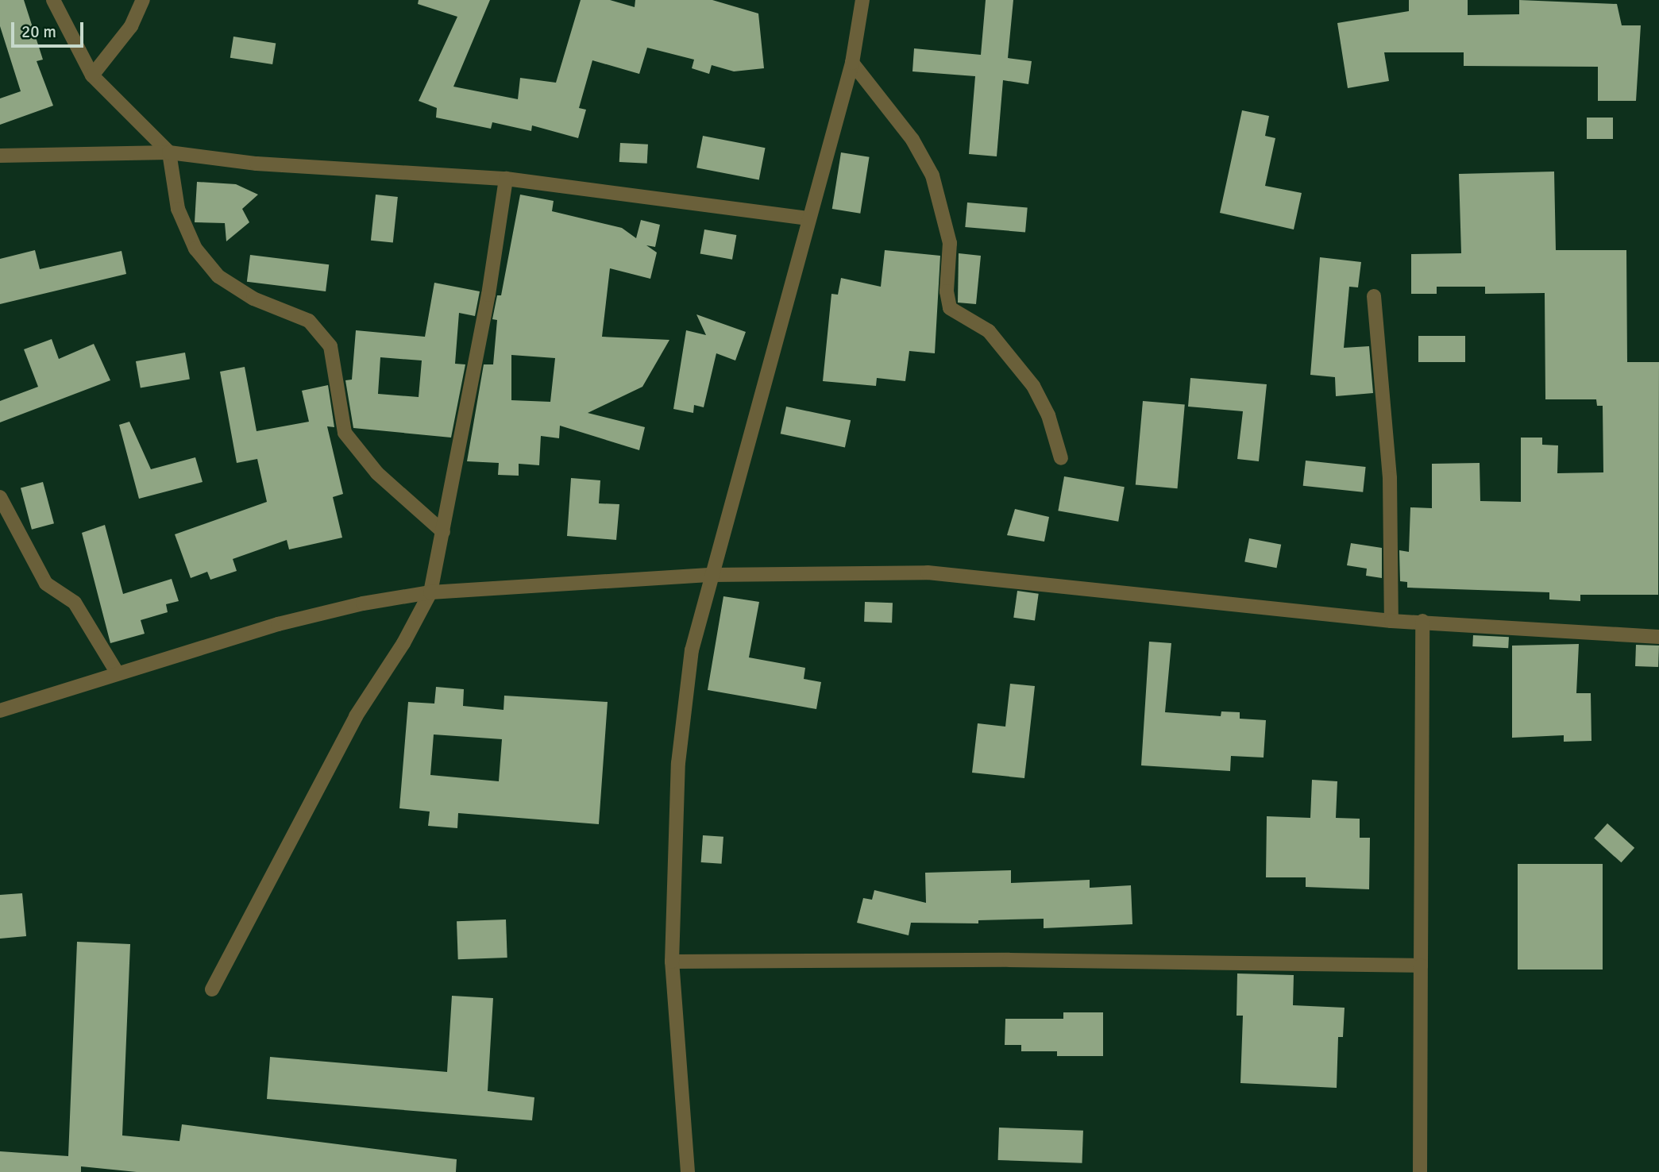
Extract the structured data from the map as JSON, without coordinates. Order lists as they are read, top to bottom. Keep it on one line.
{"scale_bar":"20 m"}
